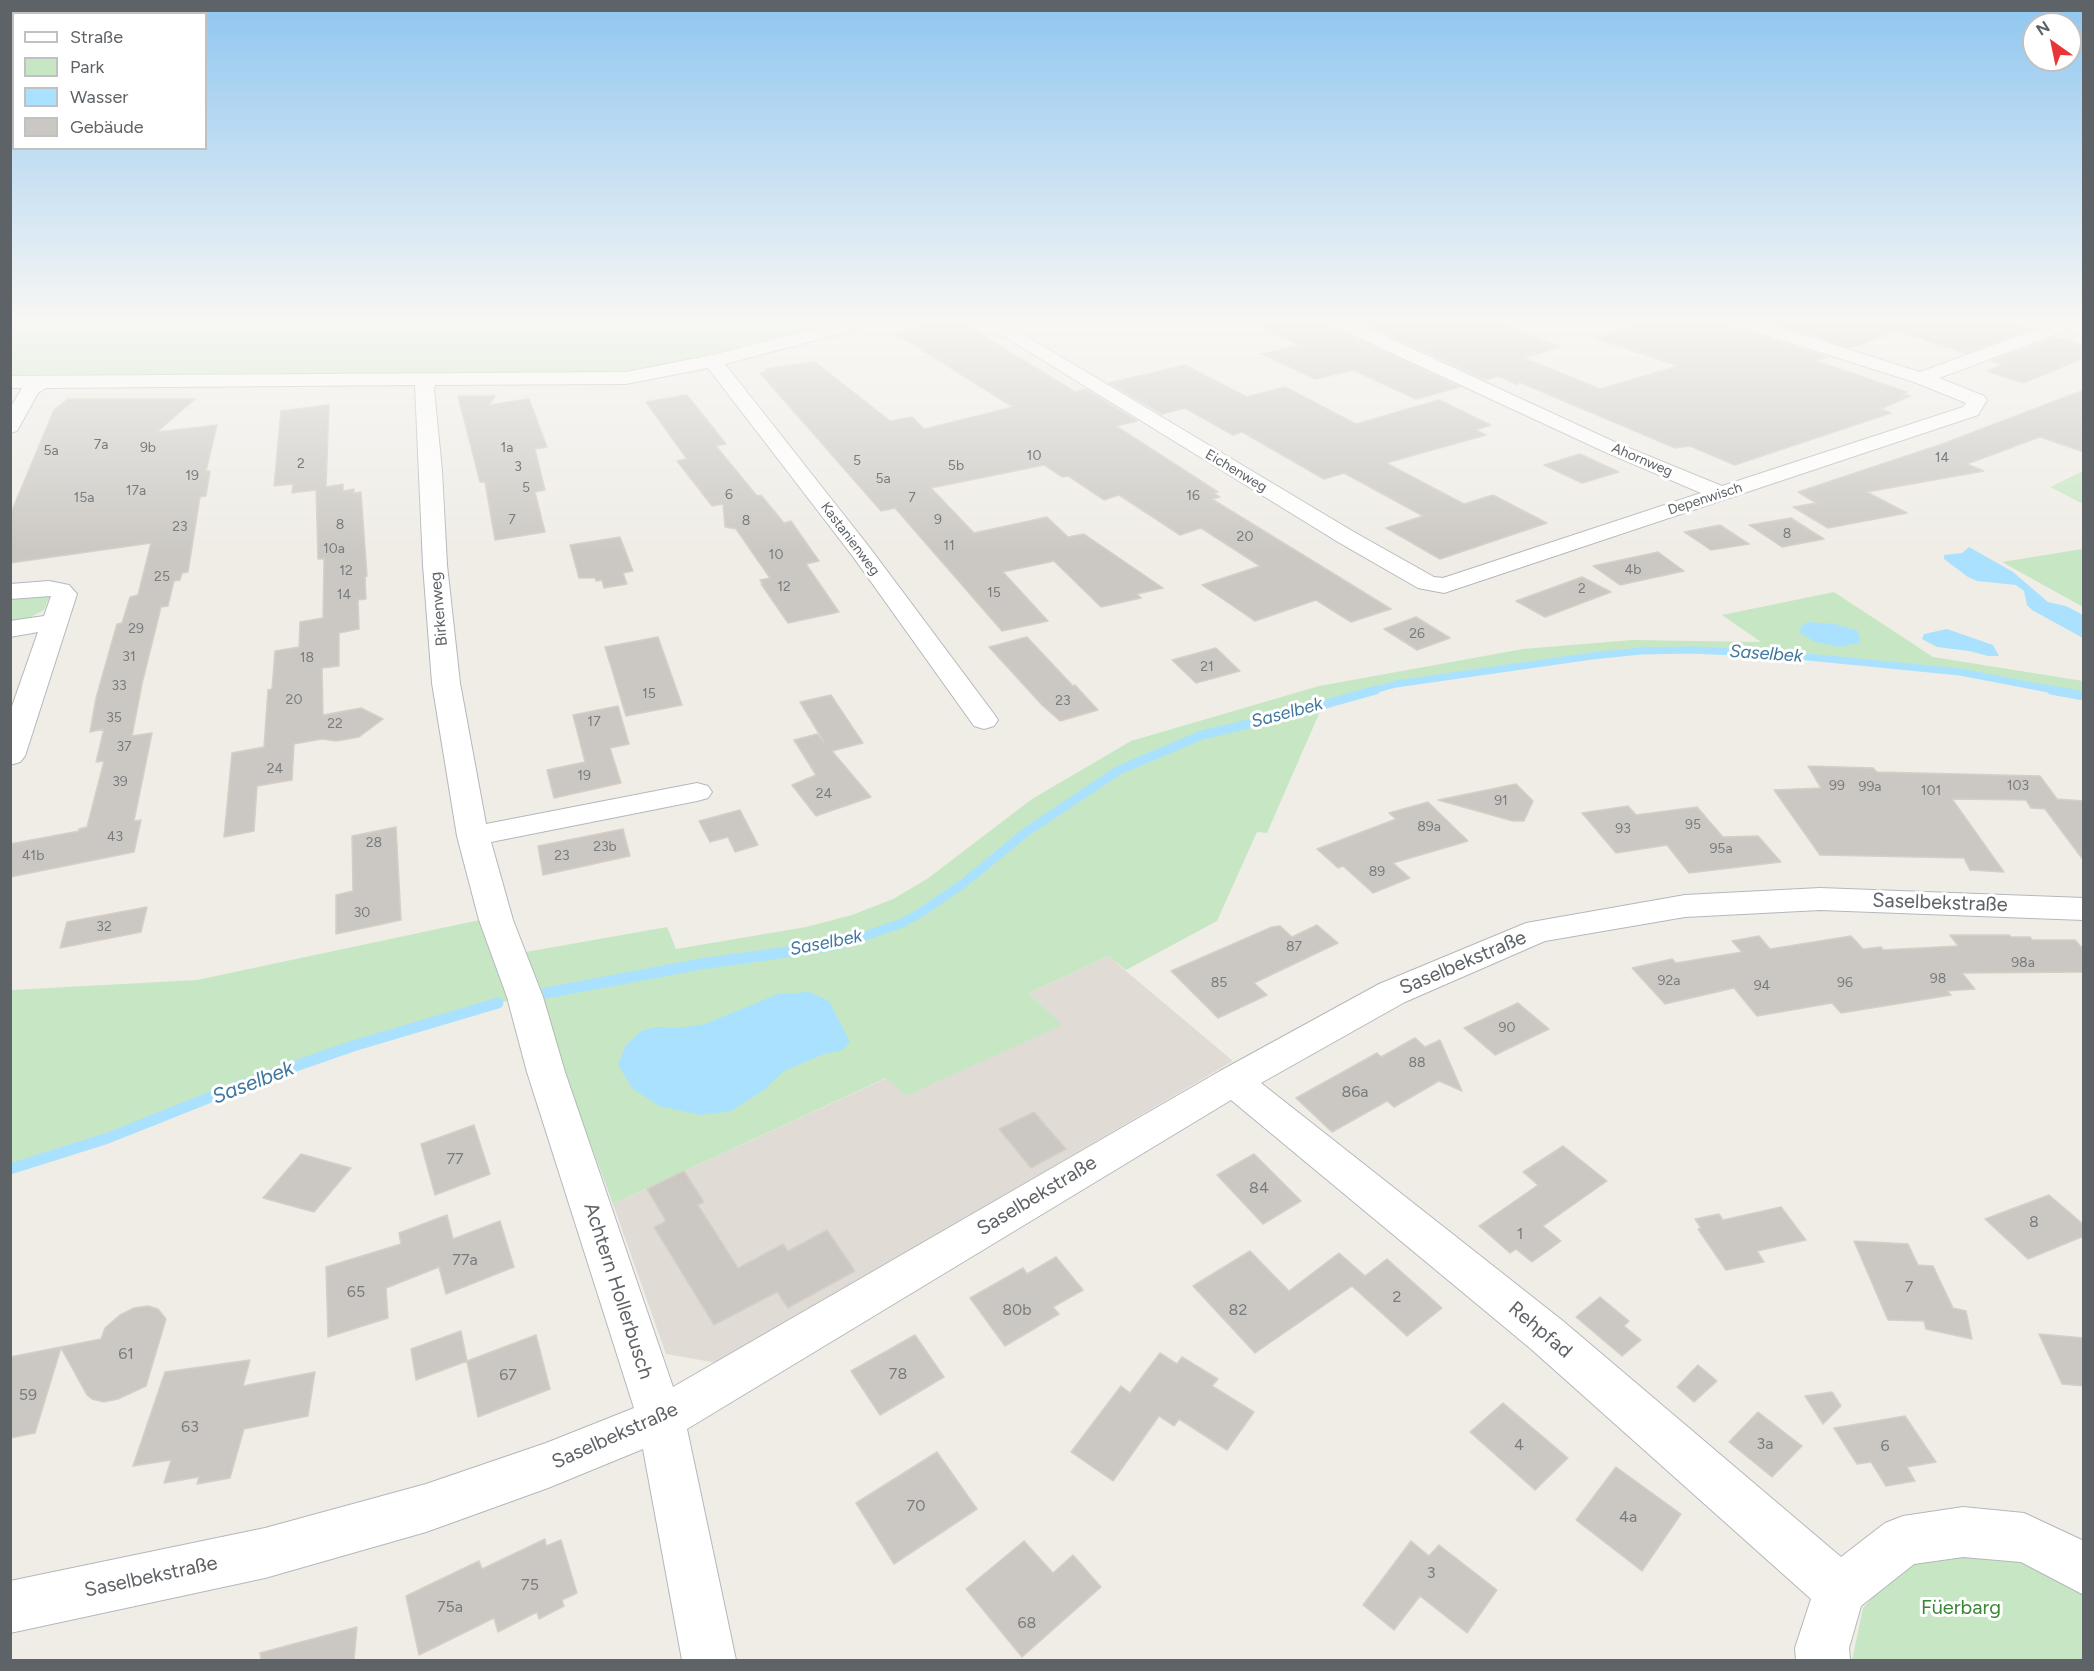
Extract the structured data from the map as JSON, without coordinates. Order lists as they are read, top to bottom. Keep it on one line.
{"streets":{"street":["Ahornweg","Eichenweg","Depenwisch","Kastanienweg","Birkenweg","Saselbekstraße","Achtern Hollerbusch","Rehpfad"]},"crossings":[["Ahornweg","Depenwisch"],["Eichenweg","Depenwisch"],["Birkenweg","Achtern Hollerbusch"],["Saselbekstraße","Achtern Hollerbusch"],["Saselbekstraße","Rehpfad"]],"water":["Saselbek"],"parks":["Füerbarg"],"house_numbers":["7a","9b","1a","5a","10","14","5","2","5b","3","19","5a","5","17a","6","16","15a","7","7","9","8","8","23","8","20","11","10a","10","4b","12","25","12","2","15","14","29","26","31","18","21","33","15","20","23","35","17","22","37","24","19","39","99","103","99a","101","24","91","95","89a","93","43","28","23b","95a","41b","23","89","30","32","87","98a","98","92a","85","96","94","90","88","86a","77","84","8","1","77a","7","65","2","80b","82","61","78","67","59","63","3a","4","6","70","4a","3","75","75a","68"],"legend":["Straße","Park","Wasser","Gebäude"],"north":"top left"}
